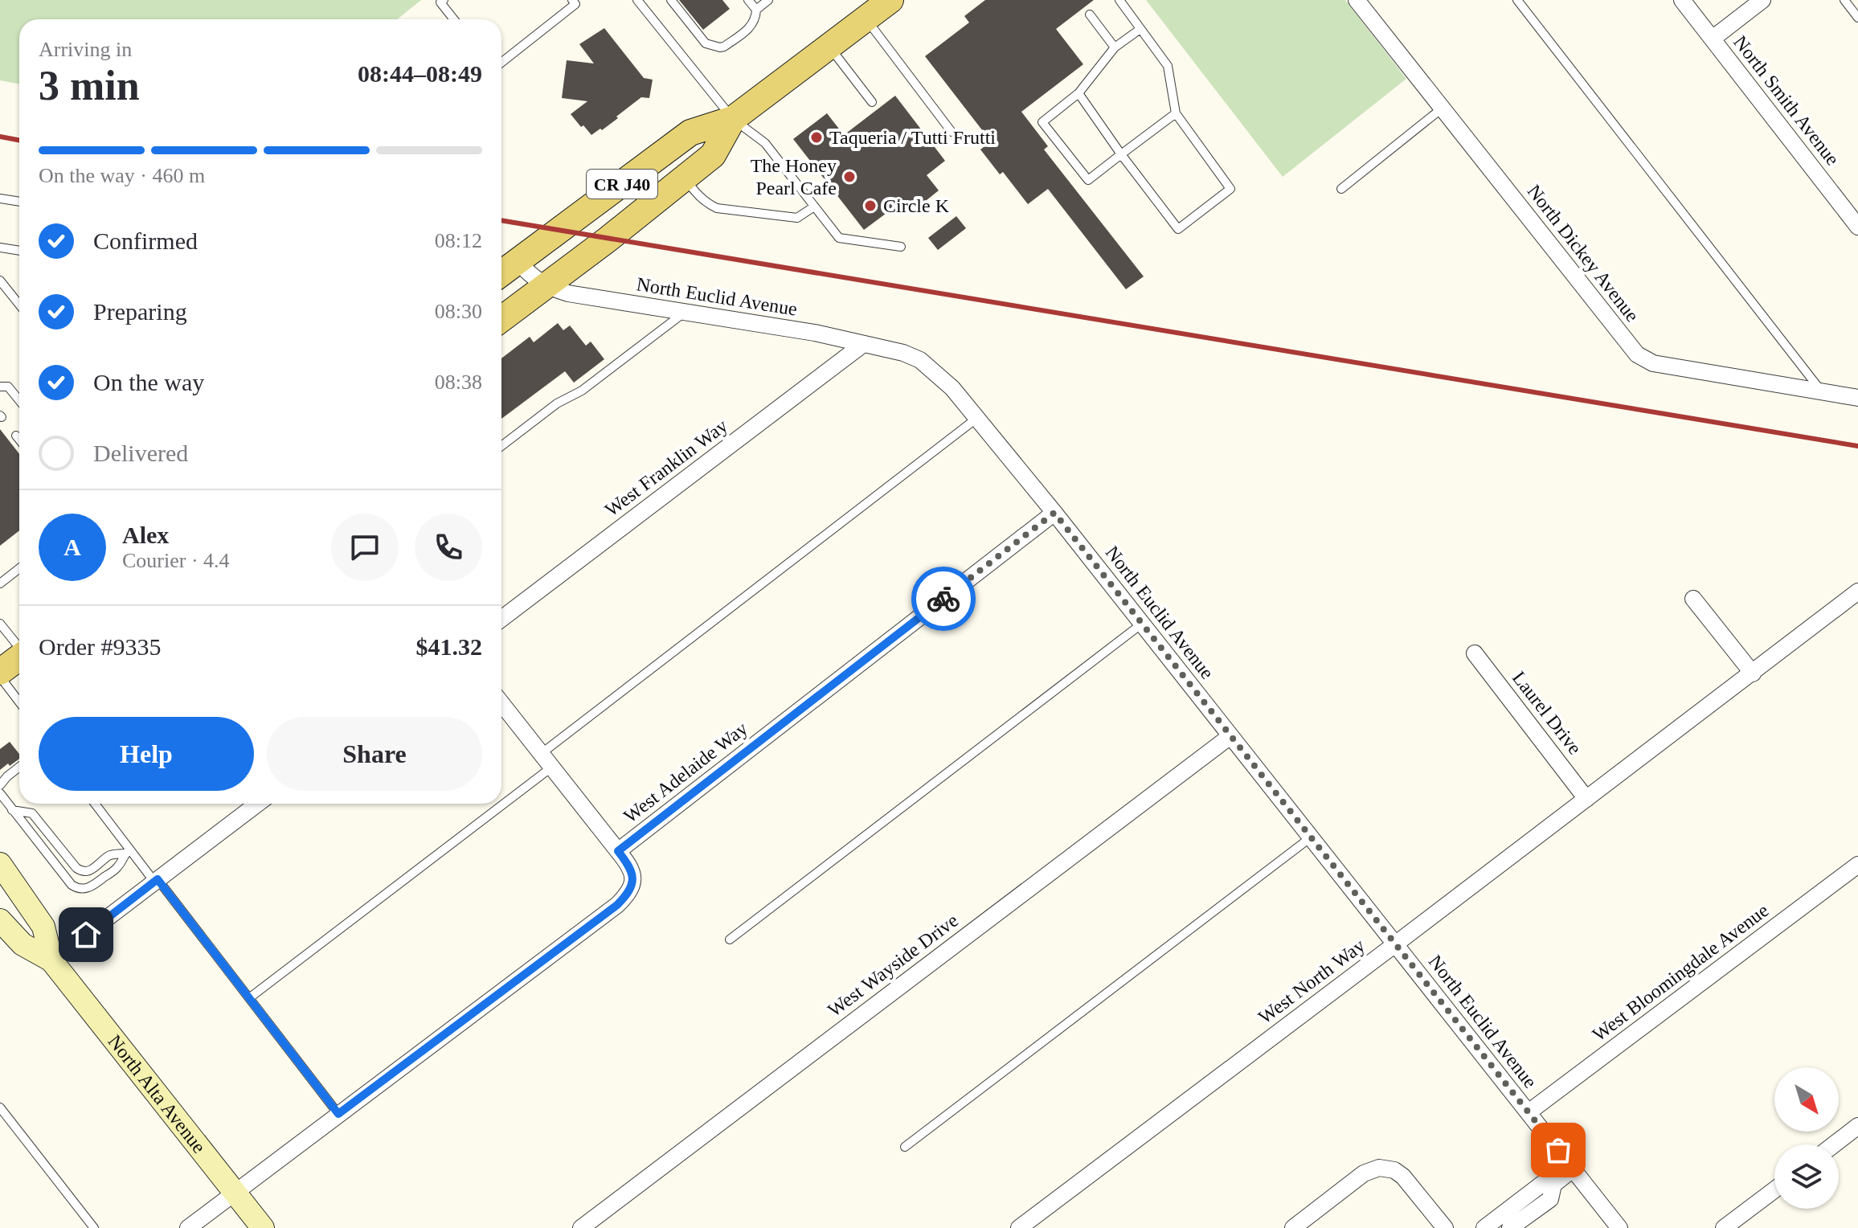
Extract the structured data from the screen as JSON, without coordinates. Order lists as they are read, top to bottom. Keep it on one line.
{"streets":{"main road":["CR J40","North Alta Avenue"],"street":["North Smith Avenue","North Dickey Avenue","North Euclid Avenue","West Franklin Way","Laurel Drive","West Adelaide Way","West Wayside Drive","West Bloomingdale Avenue","West North Way"]},"crossings":[["CR J40","North Euclid Avenue"],["North Euclid Avenue","West Franklin Way"],["North Euclid Avenue","West Adelaide Way"],["North Euclid Avenue","West Wayside Drive"],["North Euclid Avenue","West Bloomingdale Avenue"],["North Euclid Avenue","West North Way"],["Laurel Drive","West North Way"],["West Adelaide Way","North Alta Avenue"]],"places":["Taqueria / Tutti Frutti","The Honey Pearl Cafe","Circle K"],"north":"bottom right","page":{"heading":["3 min","Arriving in","08:44–08:49"],"panel":["Alex","Courier · 4.4","Order #9335","$41.32"],"bar":"On the way · 460 m","list":[["Confirmed","08:12"],["Preparing","08:30"],["On the way","08:38"],"Delivered"],"round":"A","buttons":["Help","Share"]}}
